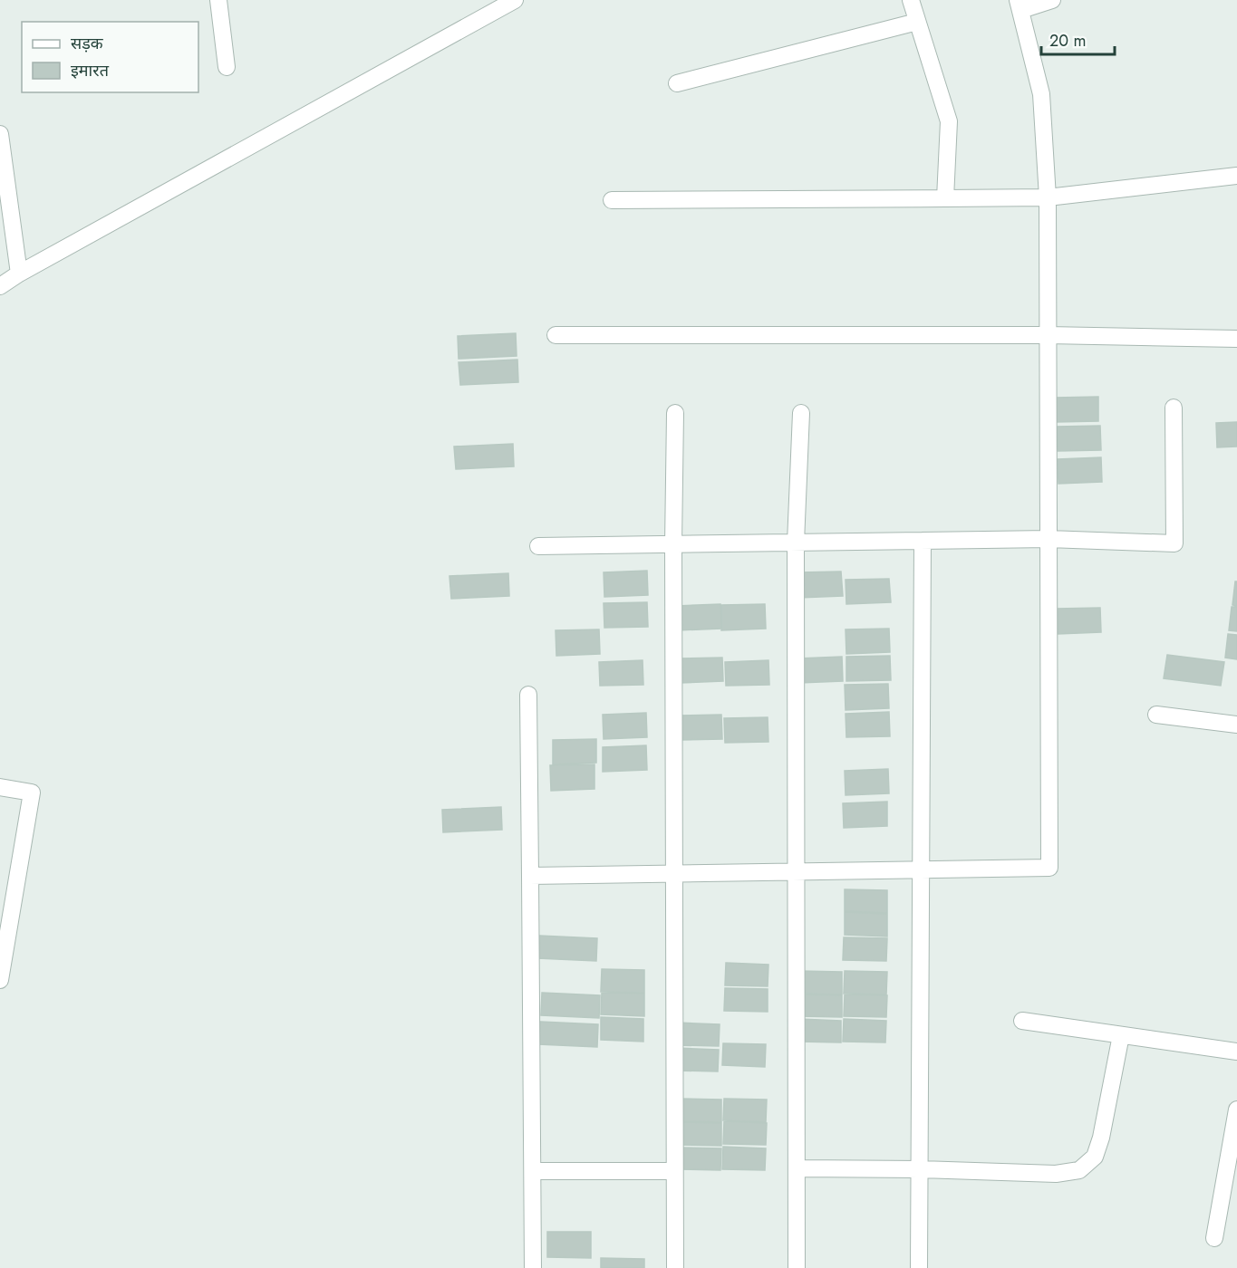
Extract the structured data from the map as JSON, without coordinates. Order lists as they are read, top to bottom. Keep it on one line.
{"legend":["सड़क","इमारत"],"scale_bar":"20 m"}
